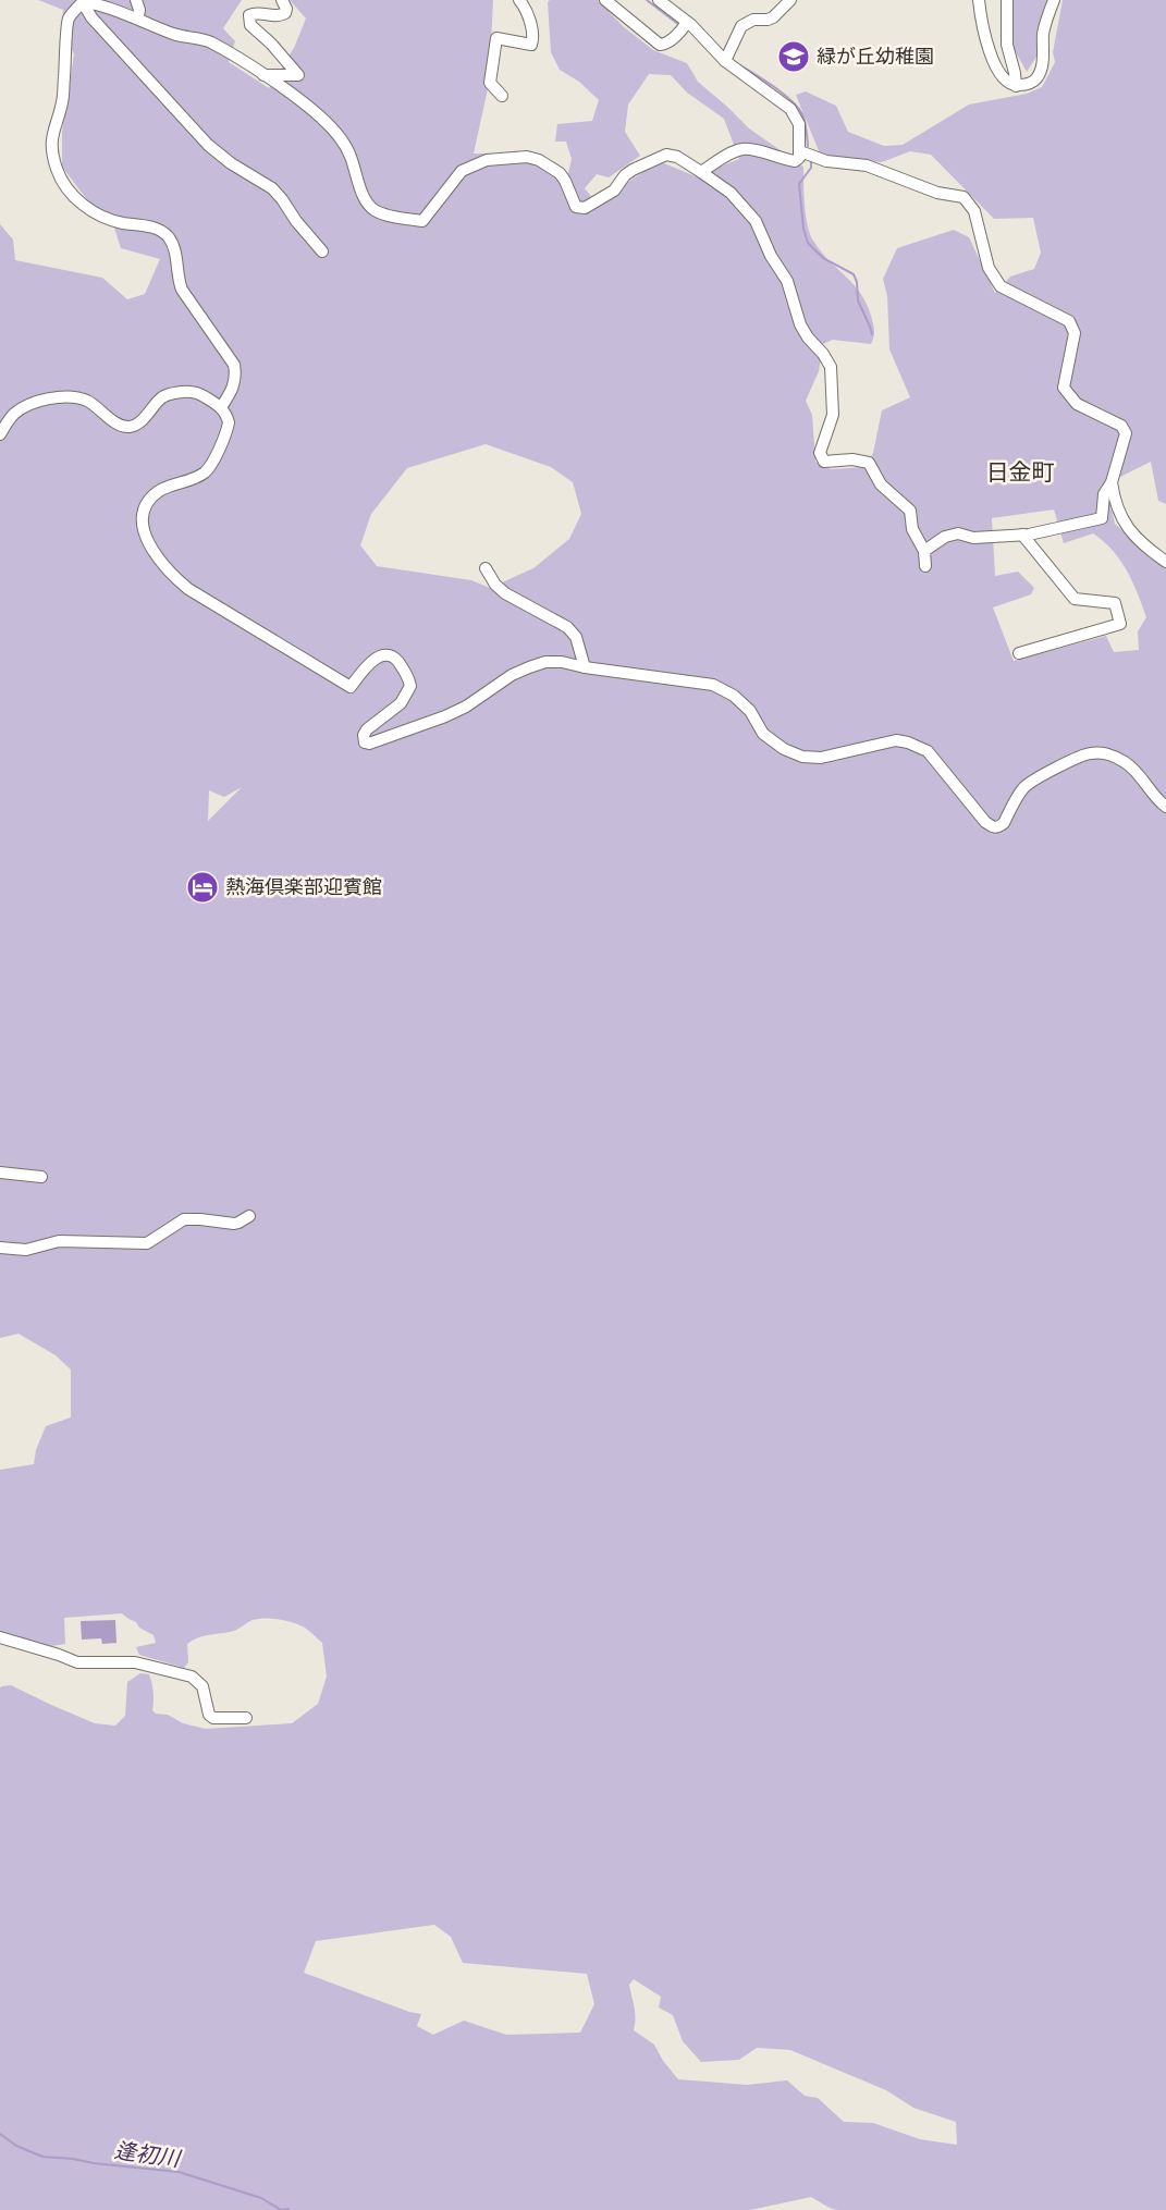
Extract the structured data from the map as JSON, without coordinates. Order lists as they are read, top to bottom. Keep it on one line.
{"districts":["日金町"],"water":["逢初川"],"places":{"school or university":["緑が丘幼稚園"],"hotel":["熱海倶楽部迎賓館"]}}
